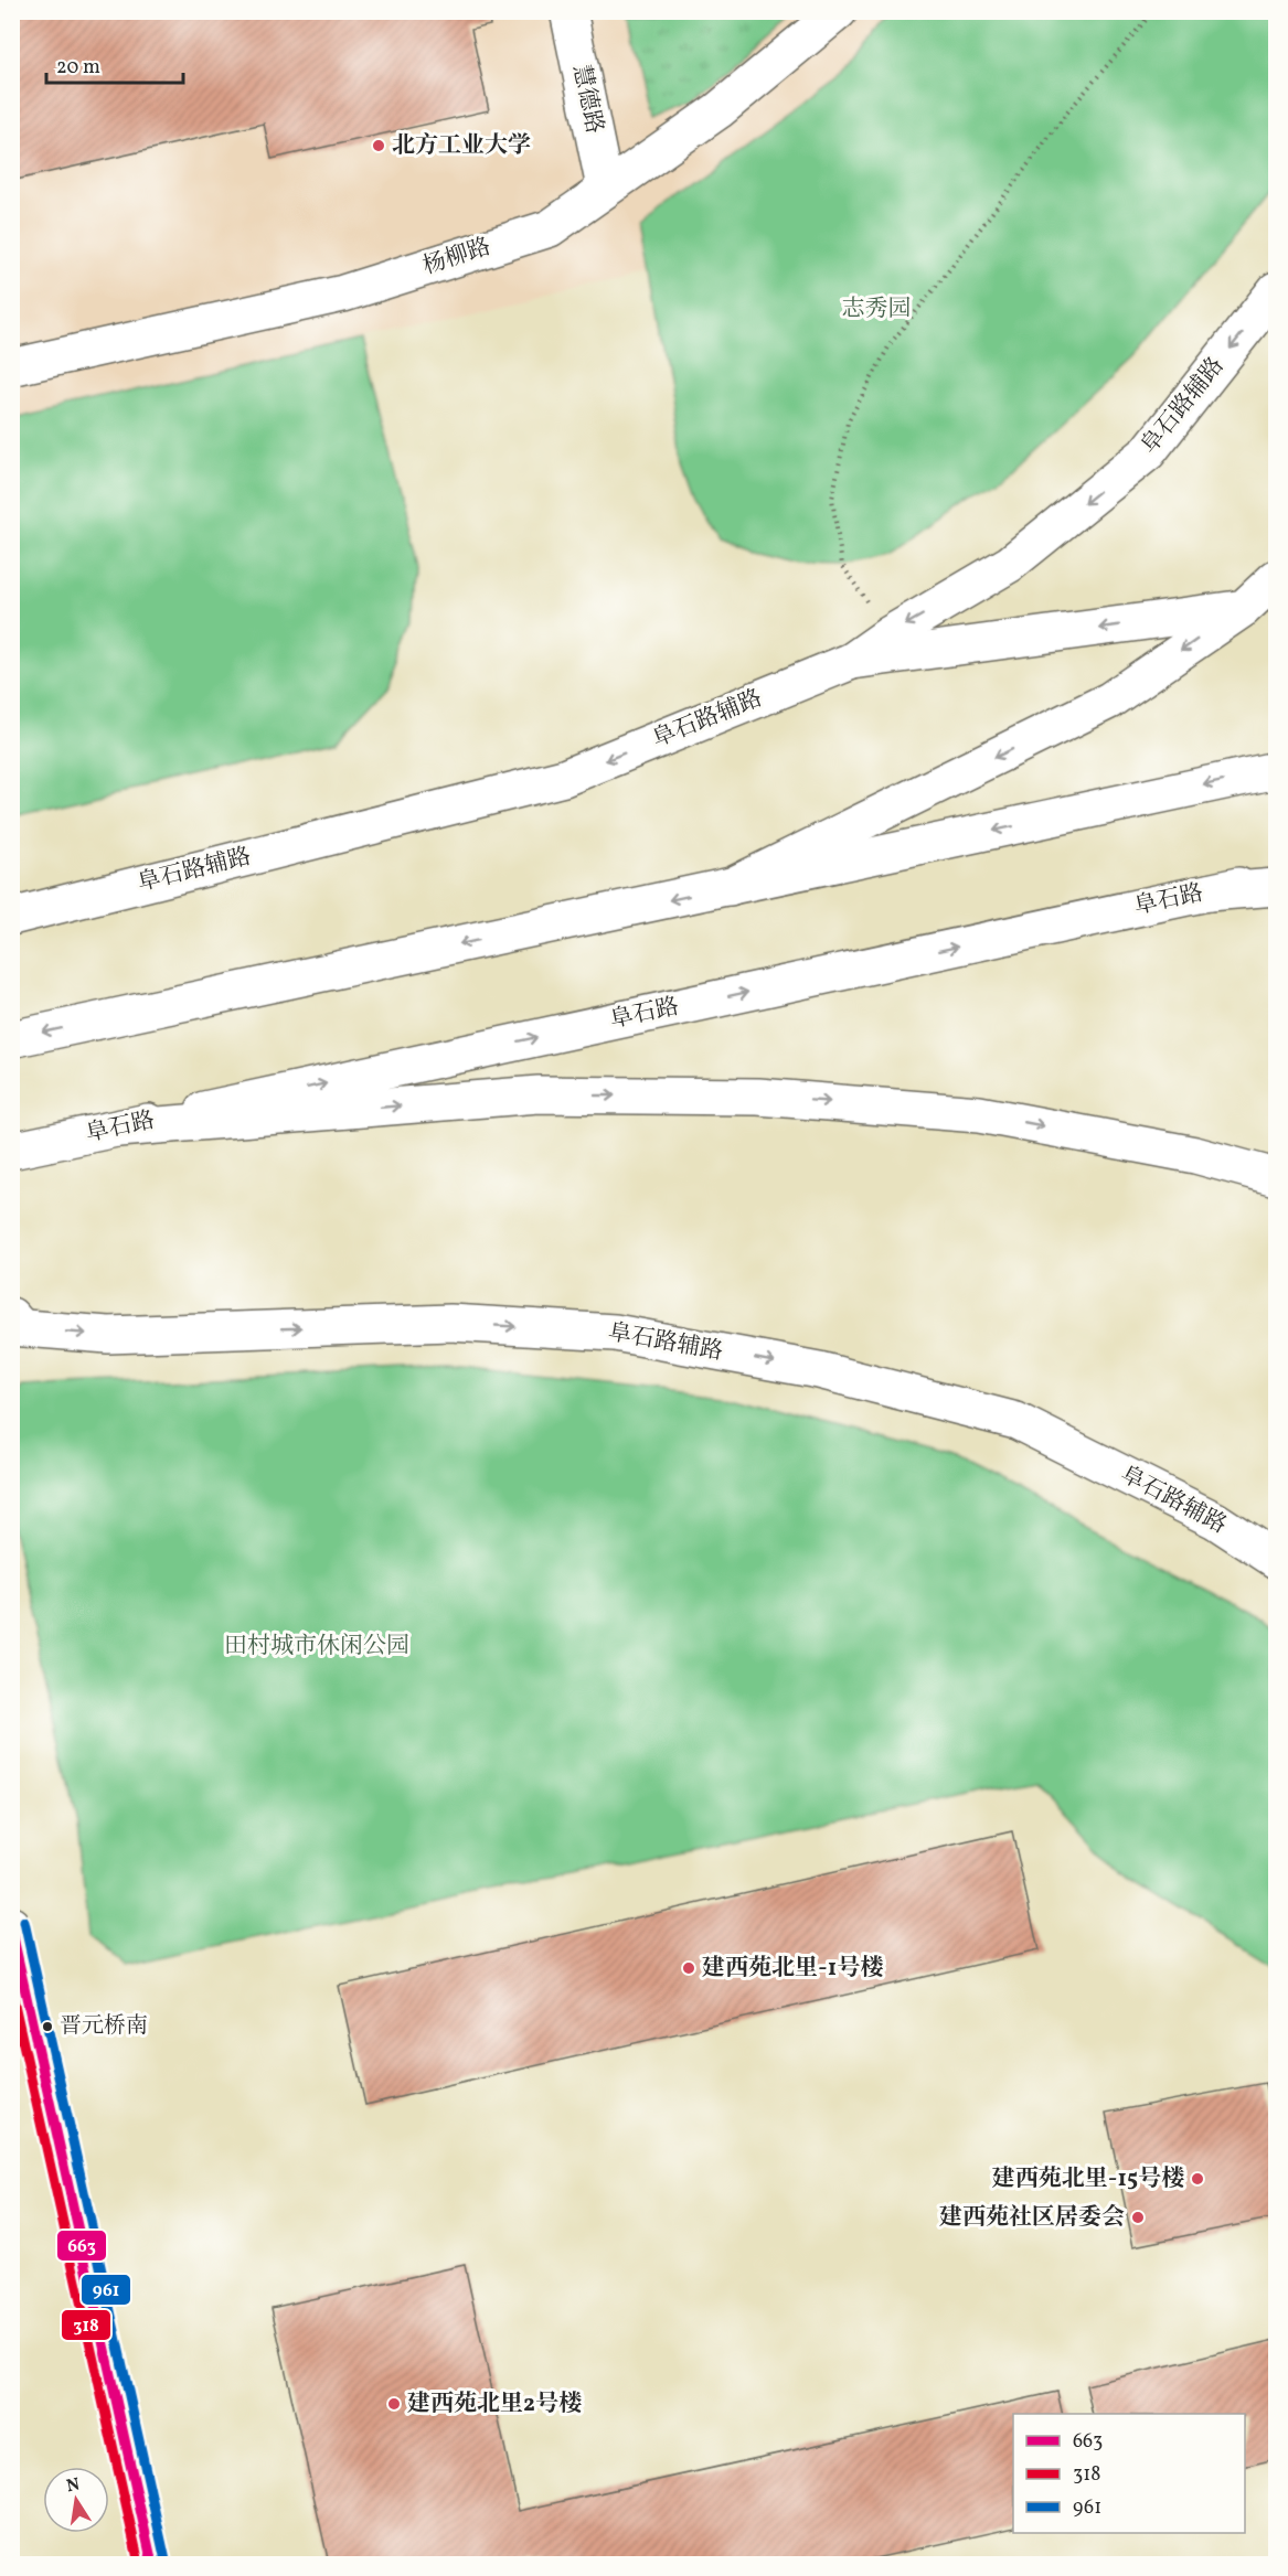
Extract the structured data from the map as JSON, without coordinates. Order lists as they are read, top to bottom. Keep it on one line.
{"streets":{"main road":["慧德路","杨柳路","阜石路辅路","阜石路"]},"crossings":[["慧德路","杨柳路"]],"parks":["志秀园","田村城市休闲公园"],"places":["北方工业大学","建西苑北里-1号楼","晋元桥南","建西苑北里-15号楼","建西苑社区居委会","建西苑北里2号楼"],"lines":["transit line 961","transit line 663","transit line 318"],"legend":["663","318","961"],"scale_bar":"20 m","north":"top"}
